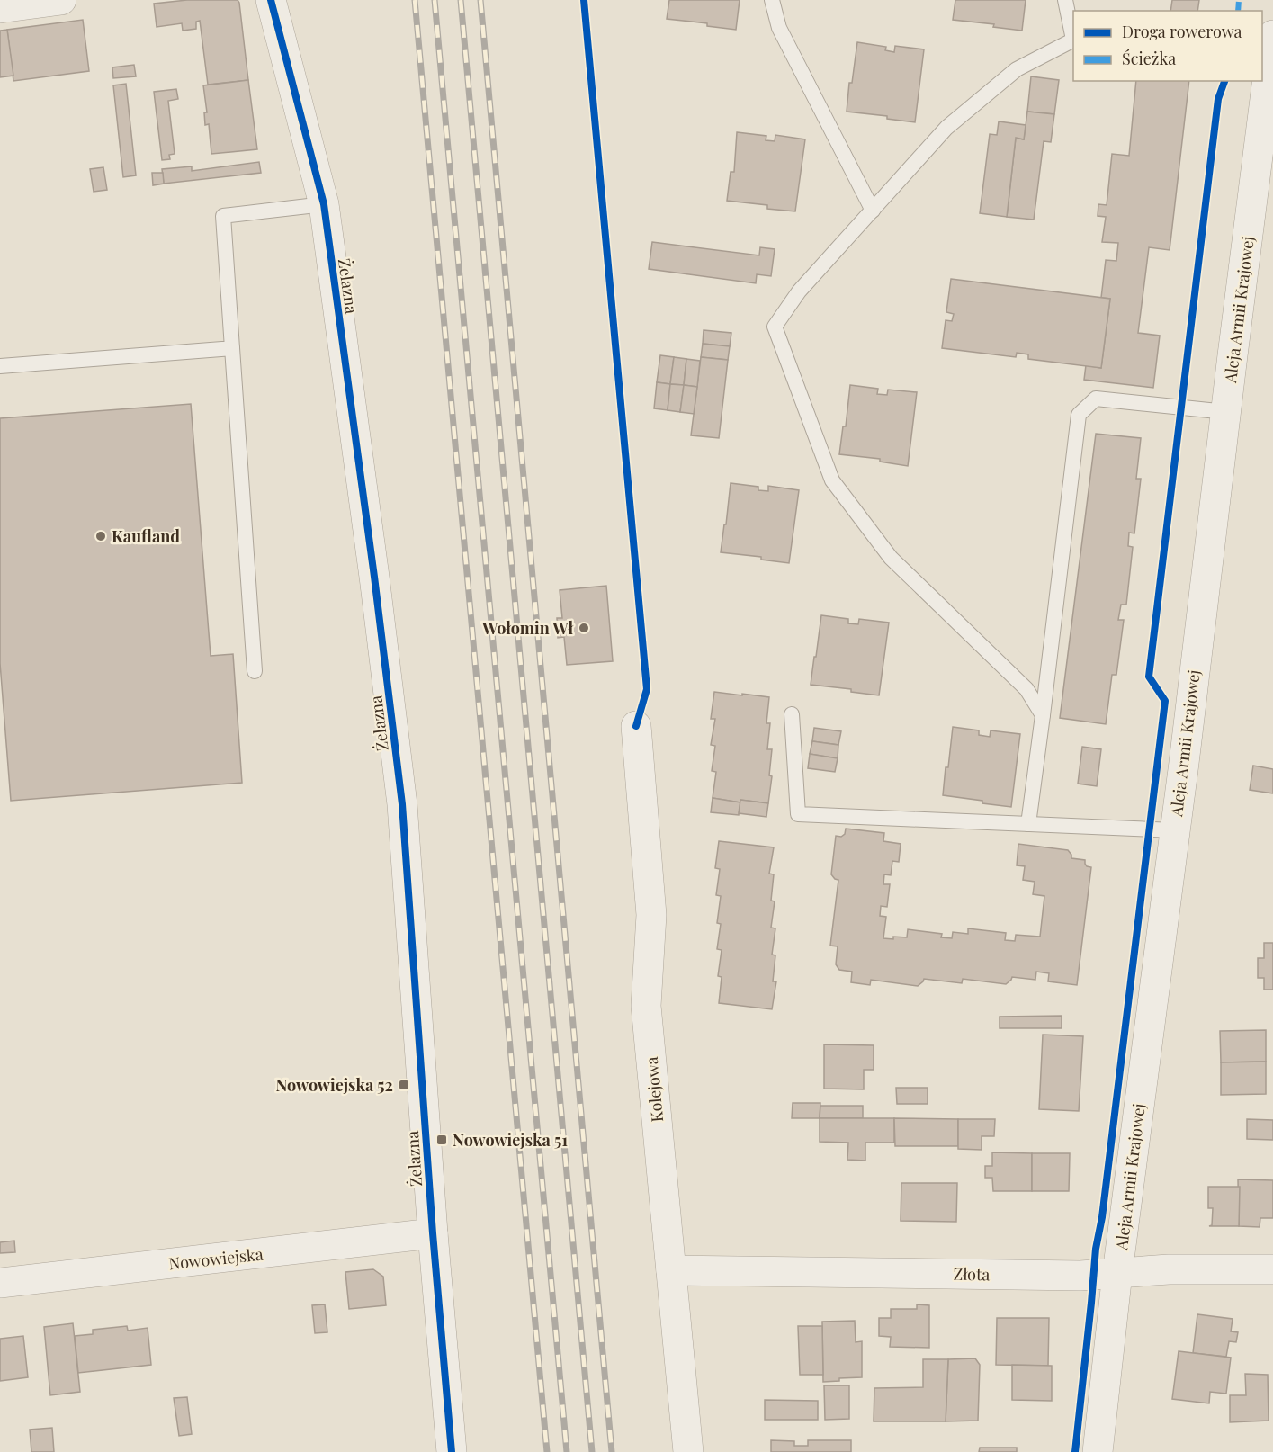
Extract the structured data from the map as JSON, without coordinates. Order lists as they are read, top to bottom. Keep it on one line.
{"streets":{"street":["Żelazna","Aleja Armii Krajowej","Kolejowa","Nowowiejska","Złota"]},"crossings":[["Żelazna","Nowowiejska"],["Aleja Armii Krajowej","Złota"],["Kolejowa","Złota"]],"places":{"other":["Kaufland","Wołomin Wł"],"transit":["Nowowiejska 52","Nowowiejska 51"]},"legend":["Droga rowerowa","Ścieżka"]}
